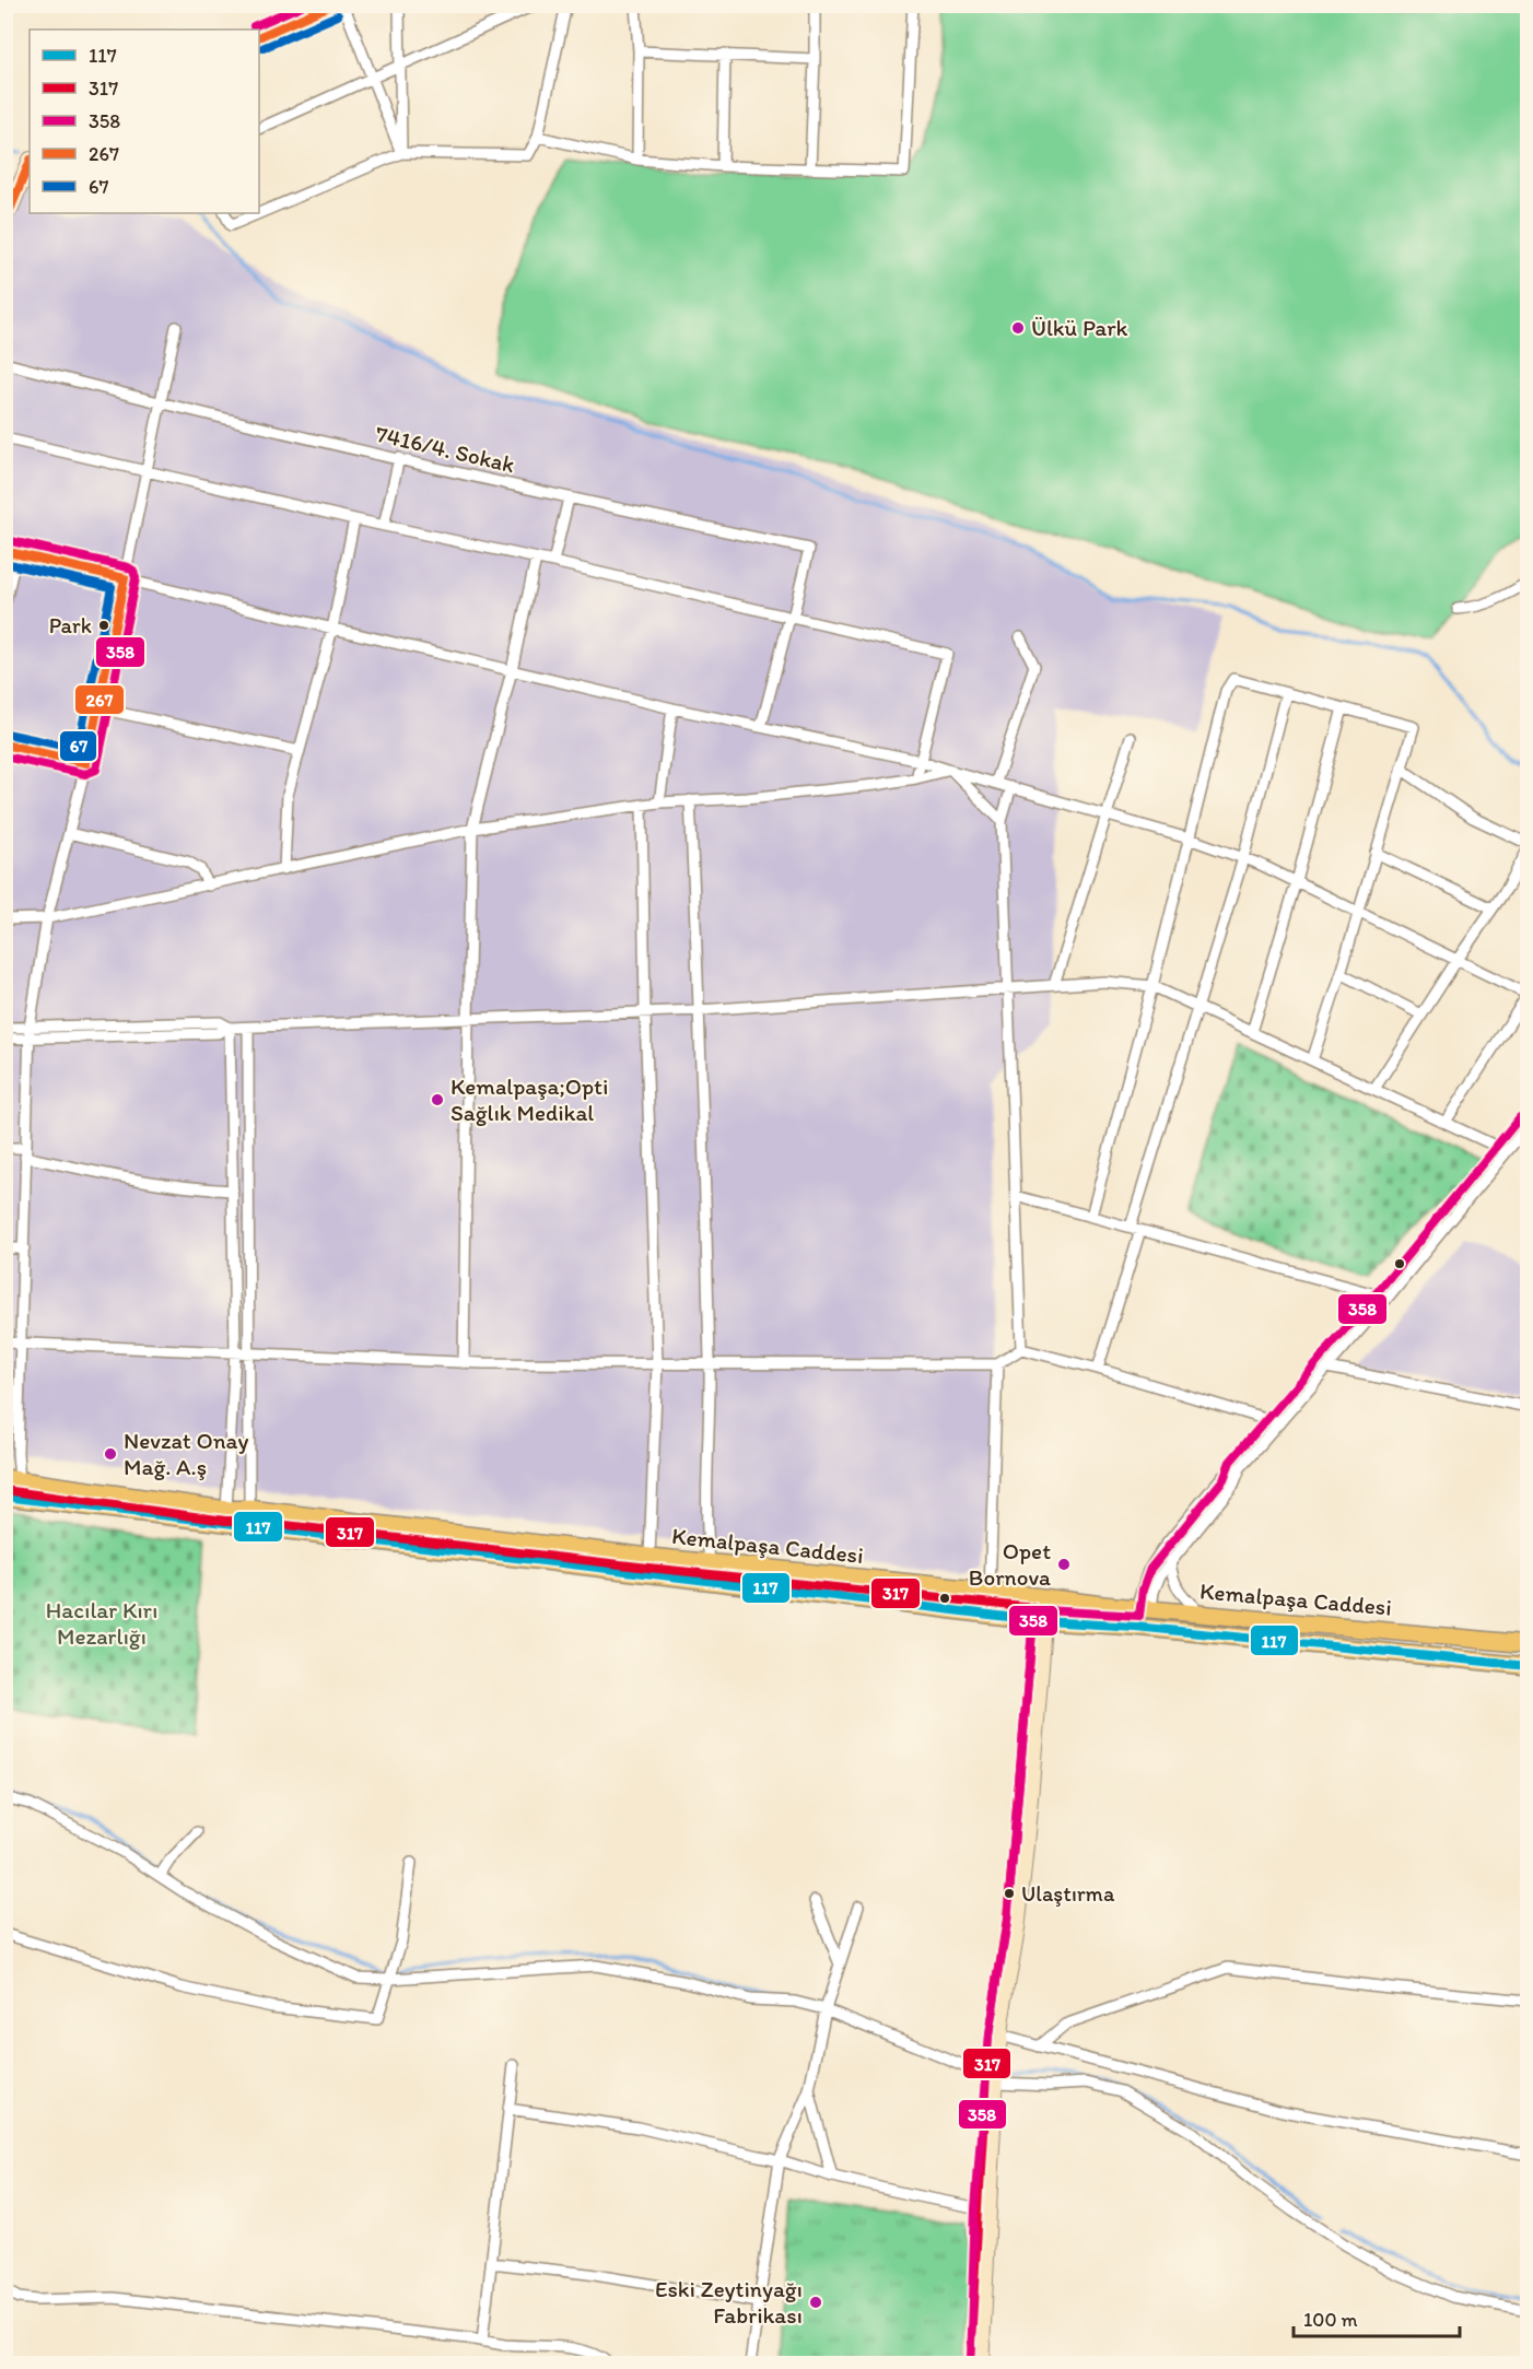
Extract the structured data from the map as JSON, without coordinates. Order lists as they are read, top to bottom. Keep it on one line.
{"streets":{"main road":["Kemalpaşa Caddesi"],"street":["7416/4. Sokak"]},"parks":["Hacılar Kırı Mezarlığı"],"places":["Ülkü Park","Park","Kemalpaşa;Opti Sağlık Medikal","Nevzat Onay Mağ. A.ş","Opet Bornova","Ulaştırma","Eski Zeytinyağı Fabrikası"],"lines":["transit line 358","transit line 267","transit line 67","transit line 317","transit line 117"],"legend":["117","317","358","267","67"],"scale_bar":"100 m"}
